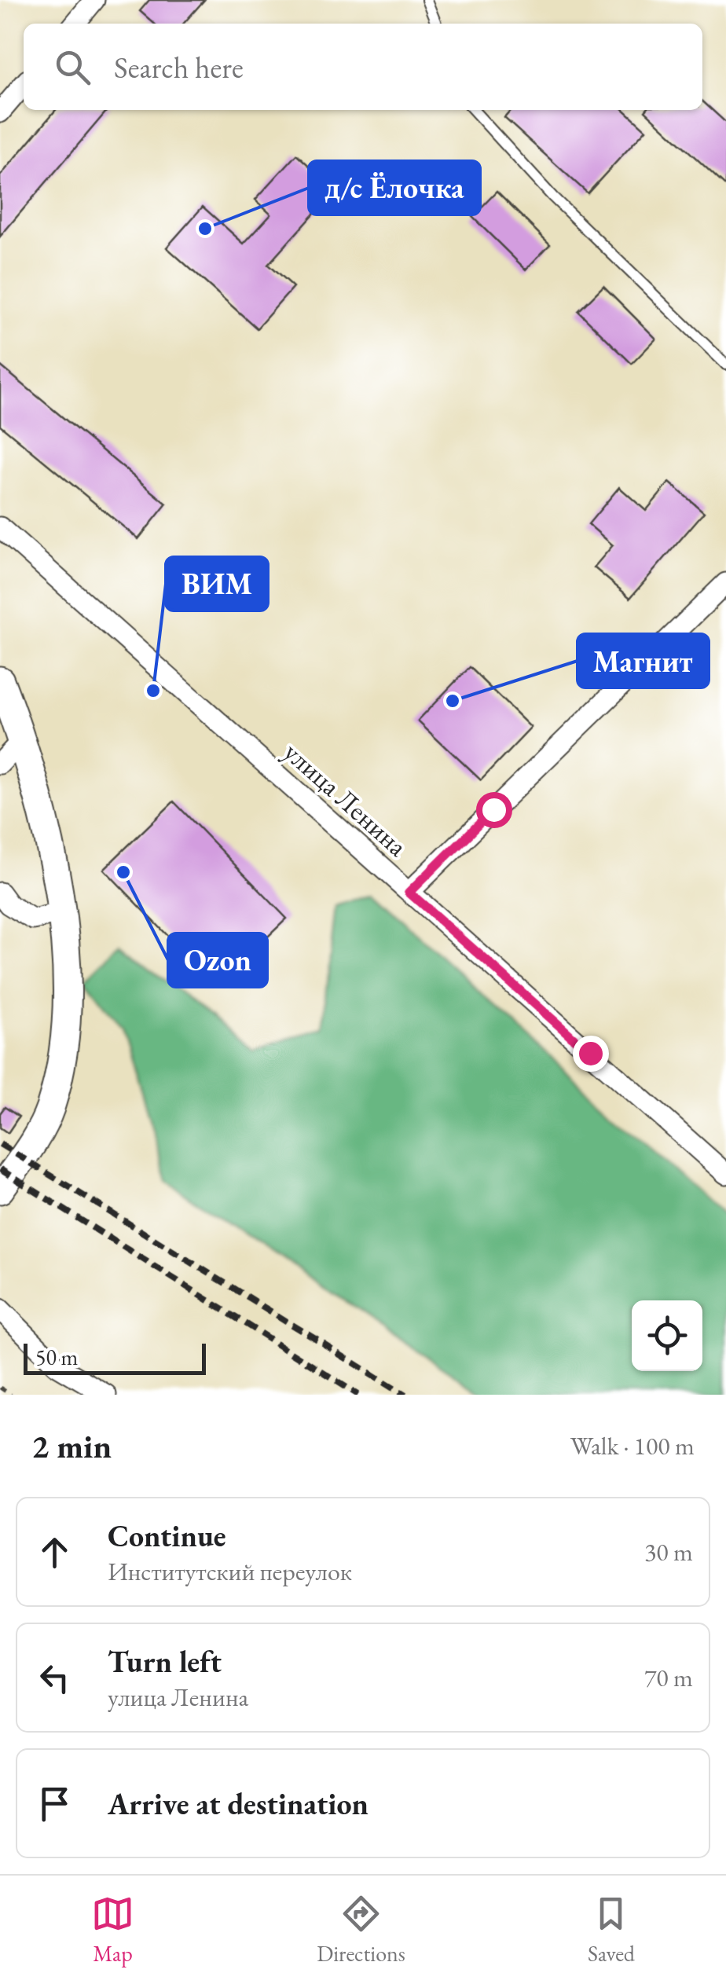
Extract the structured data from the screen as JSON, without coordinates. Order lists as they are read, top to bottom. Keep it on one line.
{"streets":{"street":["улица Ленина"]},"places":["д/с Ёлочка","ВИМ","Магнит","Ozon"],"scale_bar":"50 m","page":{"search":"Search here","scale":"50 m","heading":["2 min","Walk · 100 m"],"list":[["Continue","Институтский переулок","30 m"],["Turn left","улица Ленина","70 m"],"Arrive at destination"],"nav":["Map","Directions","Saved"]}}
